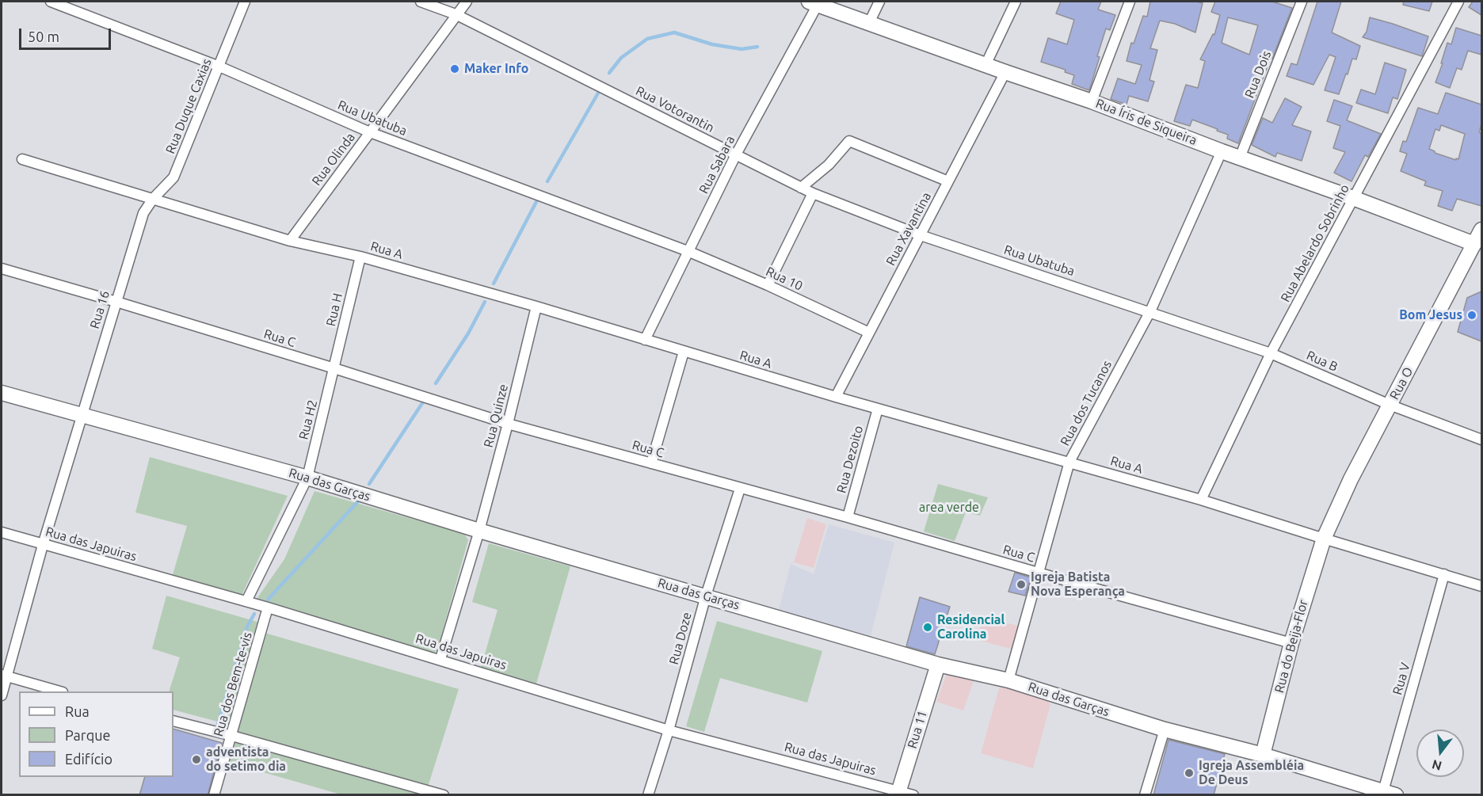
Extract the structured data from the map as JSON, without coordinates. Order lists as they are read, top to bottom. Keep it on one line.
{"streets":{"street":["Rua Dois","Rua Duque Caxias","Rua Votorantin","Rua Ubatuba","Rua Íris de Siqueira","Rua Olinda","Rua Sabara","Rua Xavantina","Rua Abelardo Sobrinho","Rua A","Rua 10","Rua 16","Rua H","Rua C","Rua B","Rua O","Rua dos Tucanos","Rua Quinze","Rua H2","Rua Dezoito","Rua das Garças","Rua das Japuiras","Rua Doze","Rua do Beija-Flor","Rua V","Rua dos Bem-te-vis","Rua 11"]},"crossings":[["Rua Dois","Rua Íris de Siqueira"],["Rua Duque Caxias","Rua Ubatuba"],["Rua Duque Caxias","Rua A"],["Rua Duque Caxias","Rua 16"],["Rua Votorantin","Rua Ubatuba"],["Rua Votorantin","Rua Olinda"],["Rua Votorantin","Rua Sabara"],["Rua Votorantin","Rua Xavantina"],["Rua Ubatuba","Rua Olinda"],["Rua Ubatuba","Rua Sabara"],["Rua Ubatuba","Rua Xavantina"],["Rua Ubatuba","Rua 10"],["Rua Ubatuba","Rua B"],["Rua Ubatuba","Rua dos Tucanos"],["Rua Íris de Siqueira","Rua Sabara"],["Rua Íris de Siqueira","Rua Xavantina"],["Rua Íris de Siqueira","Rua Abelardo Sobrinho"],["Rua Íris de Siqueira","Rua O"],["Rua Íris de Siqueira","Rua dos Tucanos"],["Rua Olinda","Rua A"],["Rua Sabara","Rua A"],["Rua Sabara","Rua 10"],["Rua Xavantina","Rua A"],["Rua Xavantina","Rua 10"],["Rua Abelardo Sobrinho","Rua A"],["Rua Abelardo Sobrinho","Rua B"],["Rua A","Rua H"],["Rua A","Rua O"],["Rua A","Rua dos Tucanos"],["Rua A","Rua Quinze"],["Rua A","Rua Dezoito"],["Rua A","Rua do Beija-Flor"],["Rua A","Rua V"],["Rua 16","Rua C"],["Rua 16","Rua das Garças"],["Rua 16","Rua das Japuiras"],["Rua H","Rua C"],["Rua H","Rua H2"],["Rua C","Rua dos Tucanos"],["Rua C","Rua Quinze"],["Rua C","Rua H2"],["Rua C","Rua Dezoito"],["Rua C","Rua Doze"],["Rua C","Rua do Beija-Flor"],["Rua B","Rua O"],["Rua B","Rua dos Tucanos"],["Rua O","Rua do Beija-Flor"],["Rua dos Tucanos","Rua das Garças"],["Rua Quinze","Rua das Garças"],["Rua Quinze","Rua das Japuiras"],["Rua H2","Rua das Garças"],["Rua H2","Rua das Japuiras"],["Rua das Garças","Rua Doze"],["Rua das Garças","Rua do Beija-Flor"],["Rua das Garças","Rua V"],["Rua das Garças","Rua 11"],["Rua das Japuiras","Rua Doze"],["Rua das Japuiras","Rua dos Bem-te-vis"],["Rua das Japuiras","Rua 11"]],"parks":["area verde"],"places":["Maker Info","Bom Jesus","Igreja Batista Nova Esperança","Residencial Carolina","adventista do setimo dia","Igreja Assembléia De Deus"],"legend":["Rua","Parque","Edifício"],"scale_bar":"50 m","north":"bottom"}
